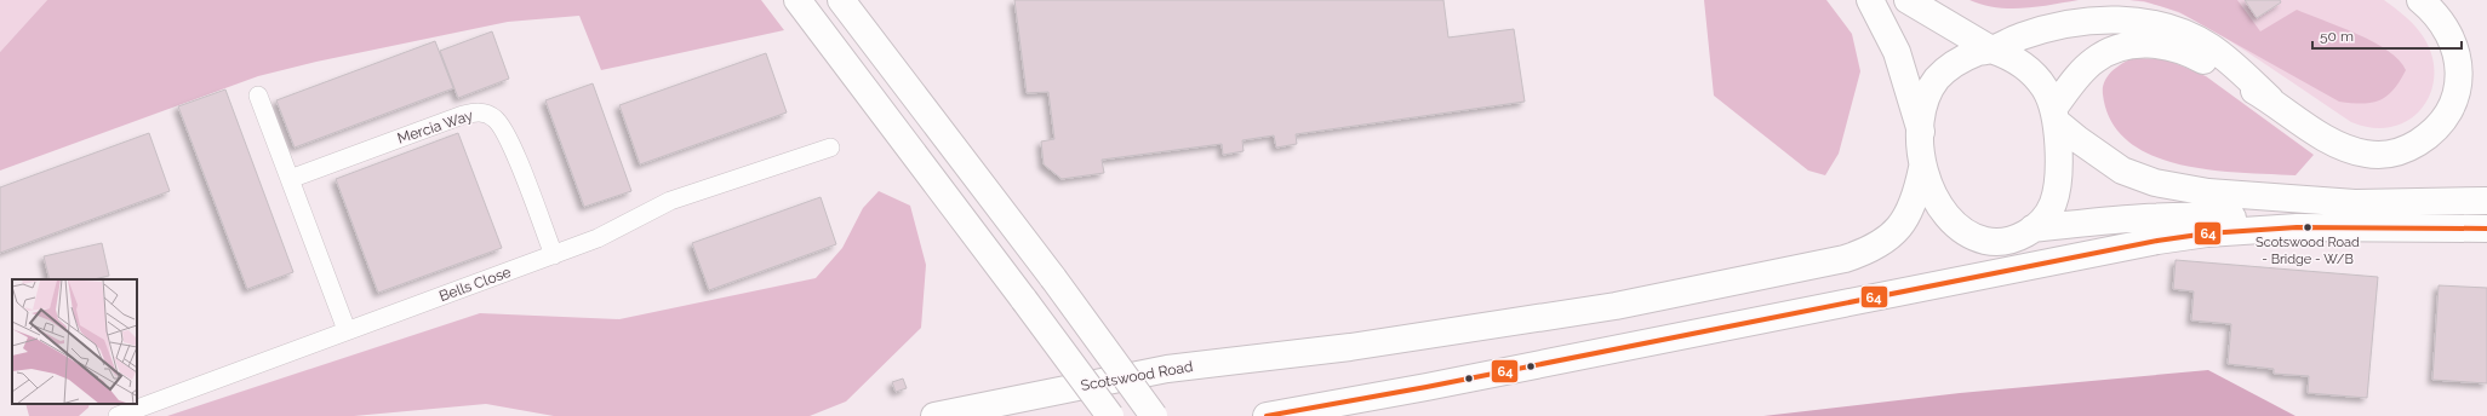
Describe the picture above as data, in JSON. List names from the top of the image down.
{
  "streets": {
    "main road": ["Scotswood Road"],
    "street": ["Mercia Way", "Bells Close"]
  },
  "crossings": [
    ["Mercia Way", "Bells Close"]
  ],
  "places": ["Scotswood Road - Bridge - W/B"],
  "lines": ["transit line 64"],
  "scale_bar": "50 m"
}
